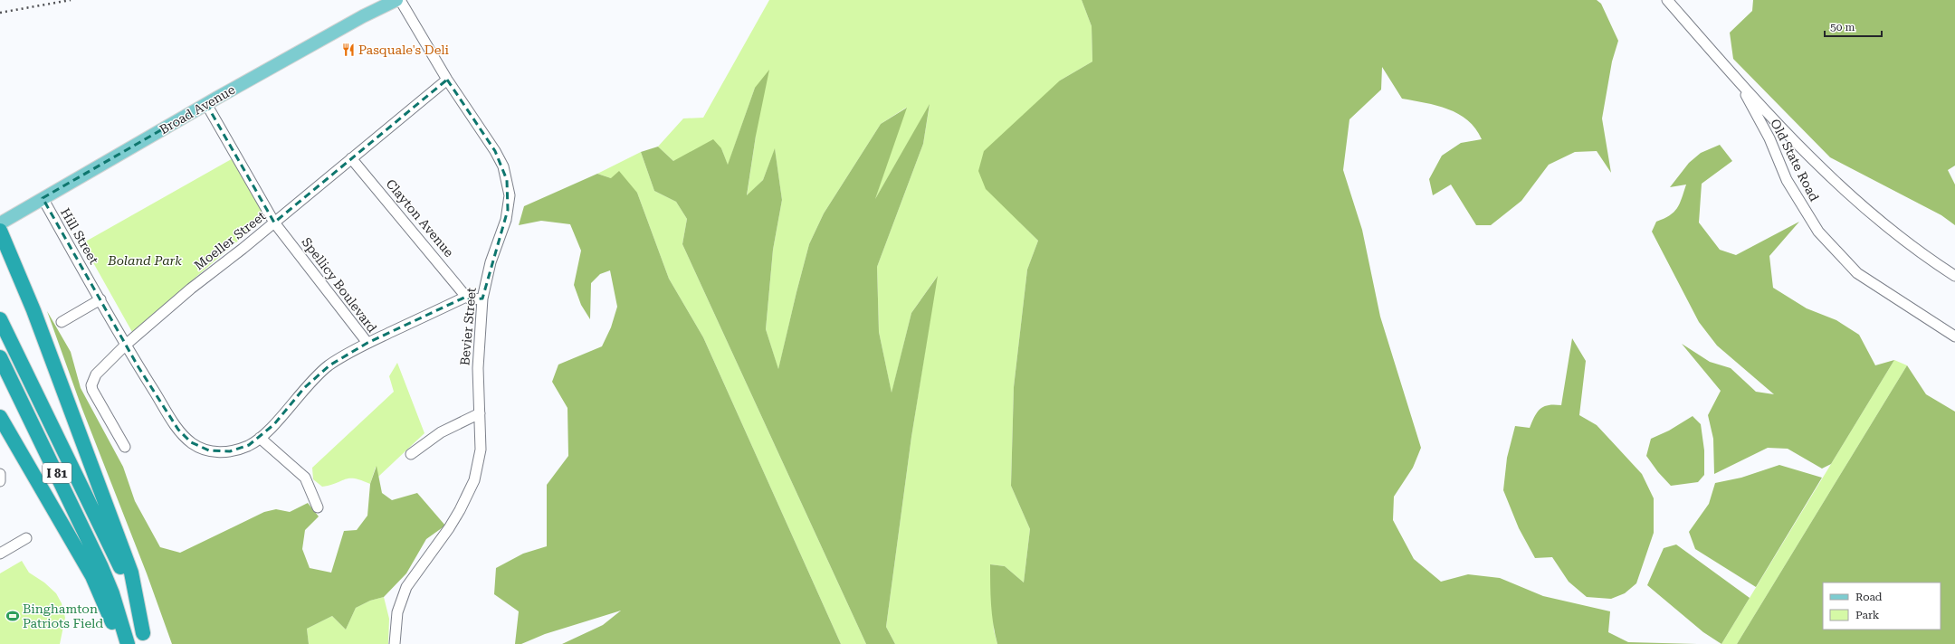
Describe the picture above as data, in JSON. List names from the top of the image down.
{
  "streets": {
    "highway": ["I 81"],
    "main road": ["Broad Avenue"],
    "street": [
      "Old State Road",
      "Clayton Avenue",
      "Hill Street",
      "Moeller Street",
      "Spellicy Boulevard",
      "Bevier Street"
    ]
  },
  "crossings": [
    ["Broad Avenue", "Hill Street"],
    ["Broad Avenue", "Spellicy Boulevard"],
    ["Clayton Avenue", "Moeller Street"],
    ["Hill Street", "Moeller Street"],
    ["Hill Street", "Spellicy Boulevard"],
    ["Moeller Street", "Spellicy Boulevard"],
    ["Moeller Street", "Bevier Street"]
  ],
  "parks": ["Boland Park"],
  "places": {
    "restaurant": ["Pasquale's Deli"],
    "sports": ["Binghamton Patriots Field"]
  },
  "legend": ["Road", "Park"],
  "scale_bar": "50 m"
}
